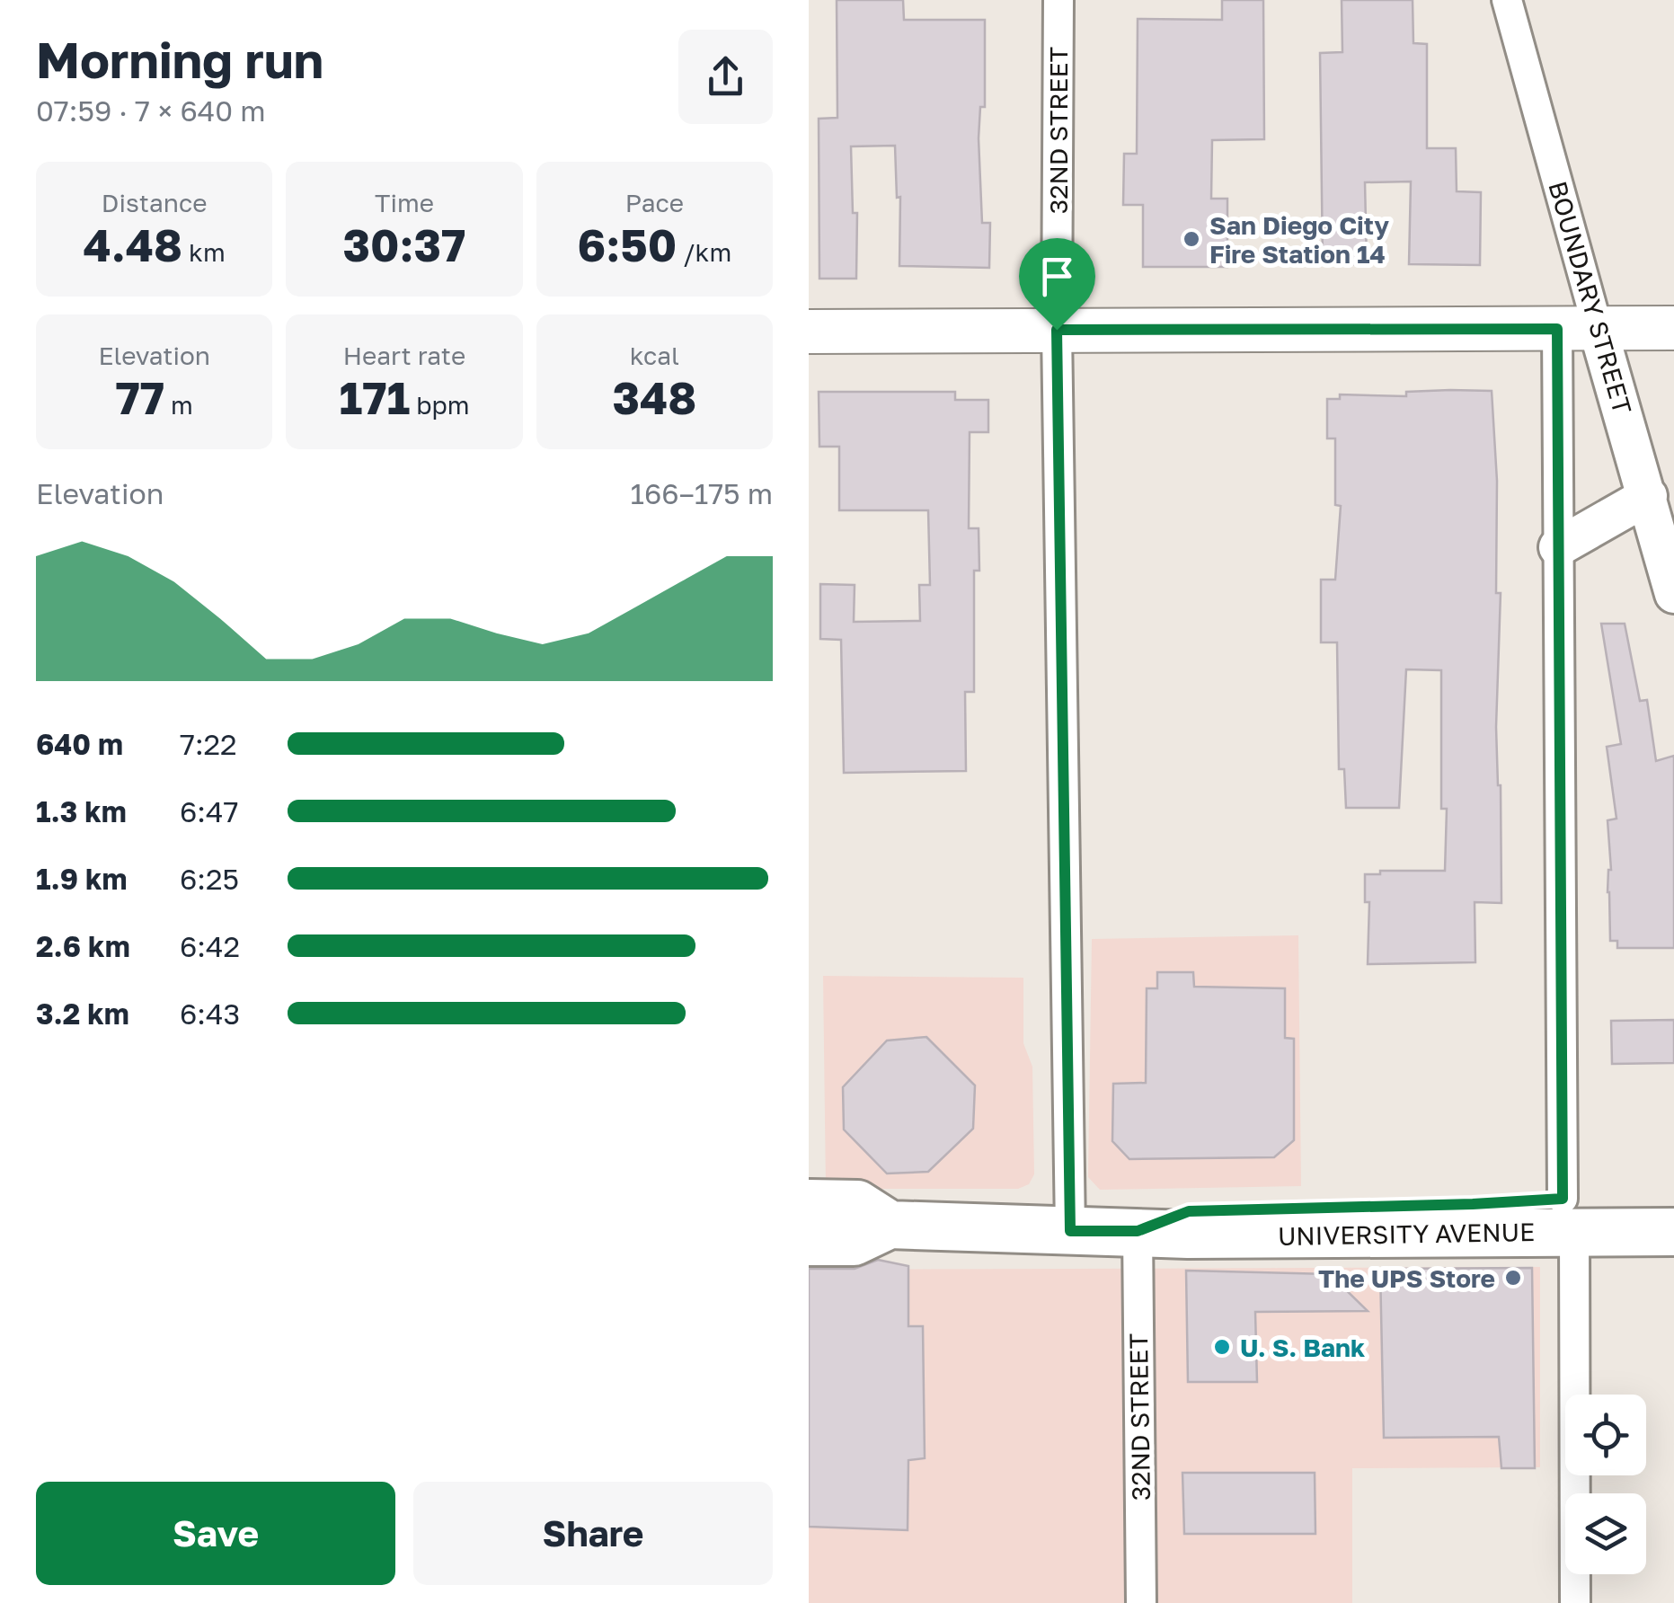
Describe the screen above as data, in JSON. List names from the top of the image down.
{
  "streets": {
    "main road": ["UNIVERSITY AVENUE"],
    "street": ["32ND STREET", "BOUNDARY STREET"]
  },
  "crossings": [
    ["32ND STREET", "UNIVERSITY AVENUE"]
  ],
  "places": ["San Diego City Fire Station 14", "The UPS Store", "U. S. Bank"],
  "page": {
    "heading": ["Morning run", "07:59 · 7 × 640 m"],
    "stats": [
      ["Distance", "4.48 km"],
      ["Time", "30:37"],
      ["Pace", "6:50 /km"],
      ["Elevation", "77 m"],
      ["Heart rate", "171 bpm"],
      ["kcal", "348"]
    ],
    "chart": ["Elevation", "166–175 m"],
    "list": [
      {
        "name": "640 m",
        "note": "7:22"
      },
      {
        "name": "1.3 km",
        "note": "6:47"
      },
      {
        "name": "1.9 km",
        "note": "6:25"
      },
      {
        "name": "2.6 km",
        "note": "6:42"
      },
      {
        "name": "3.2 km",
        "note": "6:43"
      }
    ],
    "buttons": ["Save", "Share"]
  }
}
